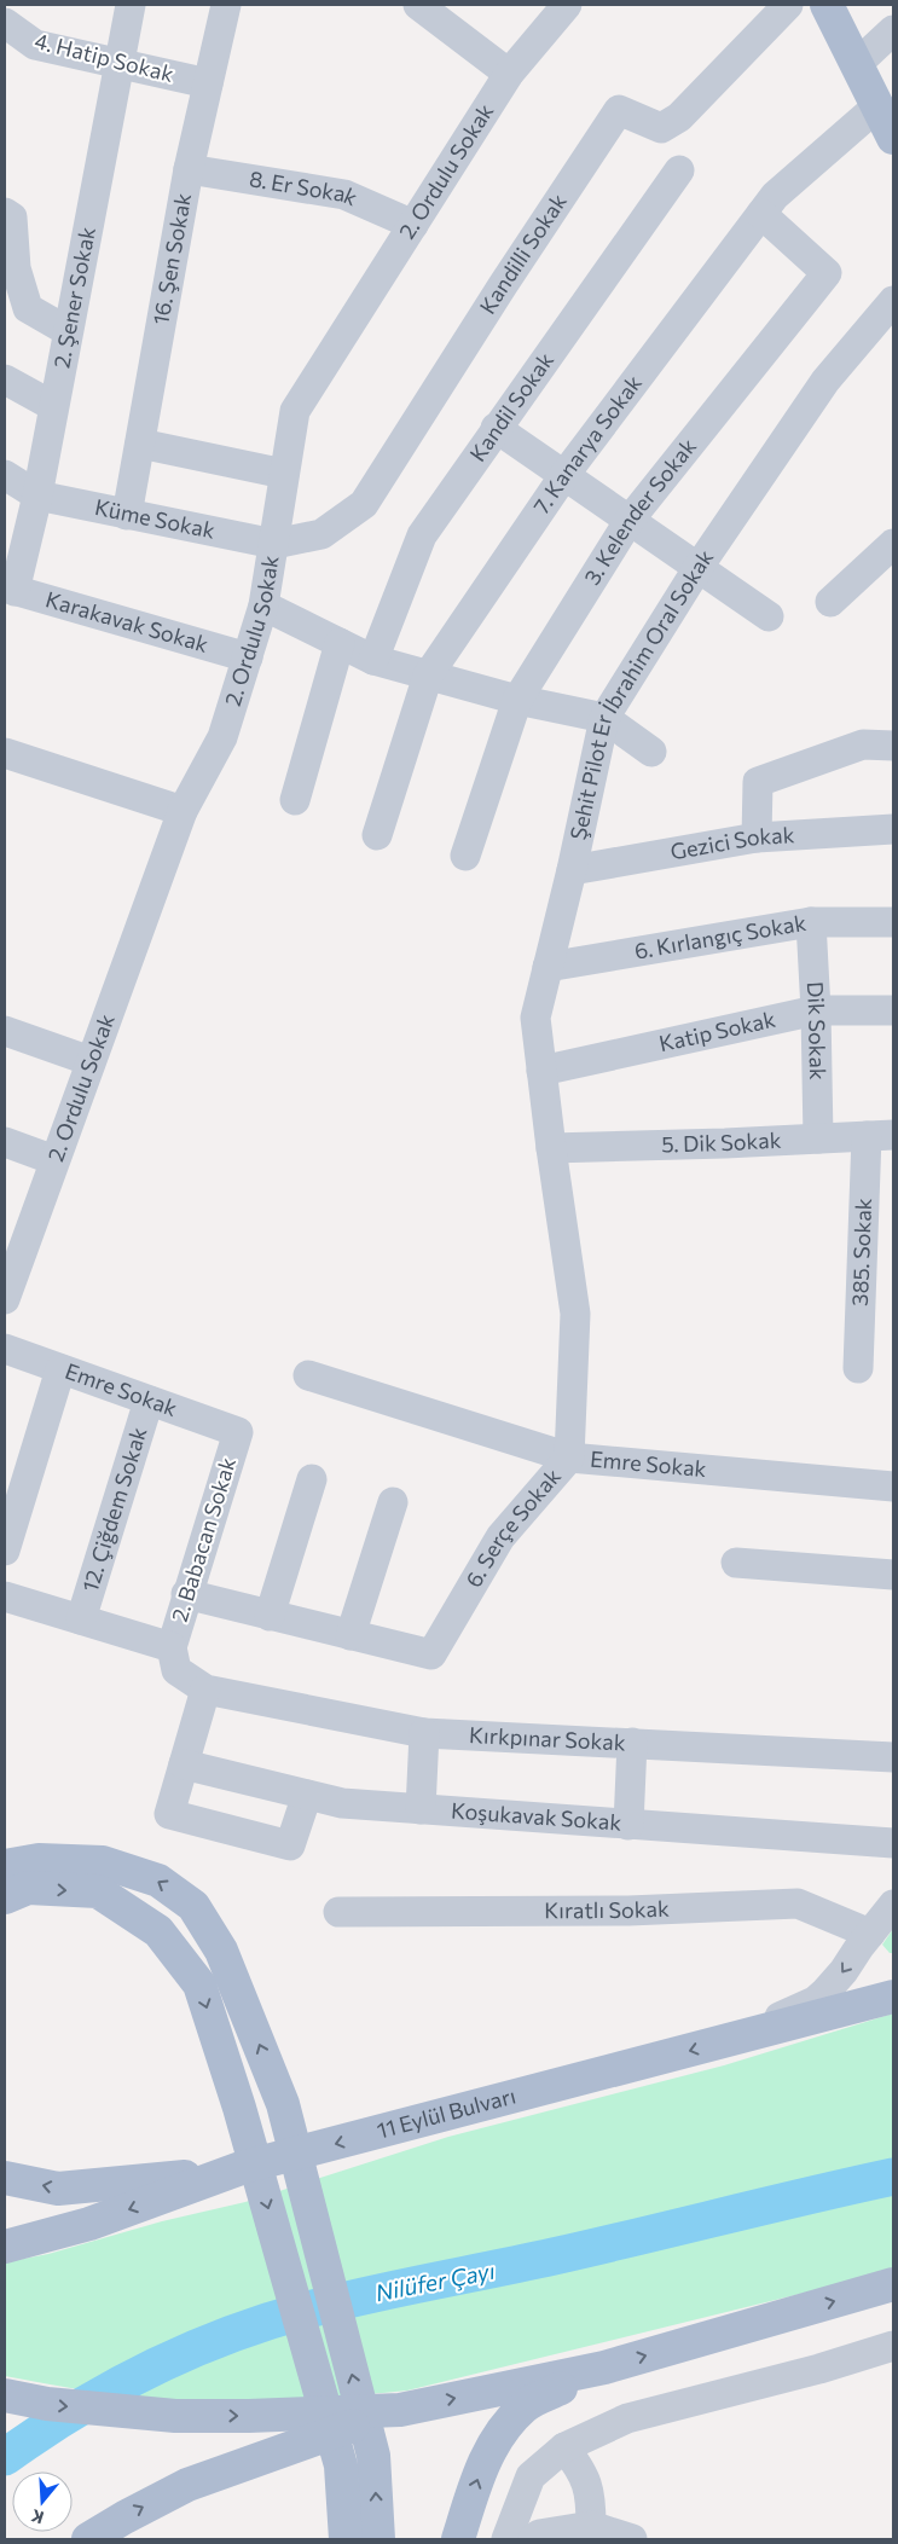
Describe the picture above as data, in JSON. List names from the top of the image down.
{
  "streets": {
    "main road": ["11 Eylül Bulvarı"],
    "street": [
      "4. Hatip Sokak",
      "2. Ordulu Sokak",
      "8. Er Sokak",
      "Kandilli Sokak",
      "16. Şen Sokak",
      "2. Şener Sokak",
      "Kandil Sokak",
      "7. Kanarya Sokak",
      "3. Kelender Sokak",
      "Küme Sokak",
      "Karakavak Sokak",
      "Şehit Pilot Er İbrahim Oral Sokak",
      "Gezici Sokak",
      "6. Kırlangıç Sokak",
      "Dik Sokak",
      "Katip Sokak",
      "5. Dik Sokak",
      "385. Sokak",
      "Emre Sokak",
      "12. Çiğdem Sokak",
      "6. Serçe Sokak",
      "2. Babacan Sokak",
      "Kırkpınar Sokak",
      "Koşukavak Sokak",
      "Kıratlı Sokak"
    ]
  },
  "crossings": [
    ["4. Hatip Sokak", "16. Şen Sokak"],
    ["4. Hatip Sokak", "2. Şener Sokak"],
    ["2. Ordulu Sokak", "8. Er Sokak"],
    ["2. Ordulu Sokak", "Kandilli Sokak"],
    ["2. Ordulu Sokak", "Küme Sokak"],
    ["2. Ordulu Sokak", "Karakavak Sokak"],
    ["8. Er Sokak", "16. Şen Sokak"],
    ["Kandilli Sokak", "Küme Sokak"],
    ["16. Şen Sokak", "Küme Sokak"],
    ["2. Şener Sokak", "Küme Sokak"],
    ["2. Şener Sokak", "Karakavak Sokak"],
    ["7. Kanarya Sokak", "3. Kelender Sokak"],
    ["Şehit Pilot Er İbrahim Oral Sokak", "Gezici Sokak"],
    ["Şehit Pilot Er İbrahim Oral Sokak", "6. Kırlangıç Sokak"],
    ["Şehit Pilot Er İbrahim Oral Sokak", "Katip Sokak"],
    ["Şehit Pilot Er İbrahim Oral Sokak", "5. Dik Sokak"],
    ["Şehit Pilot Er İbrahim Oral Sokak", "6. Serçe Sokak"],
    ["6. Kırlangıç Sokak", "Dik Sokak"],
    ["Dik Sokak", "Katip Sokak"],
    ["Dik Sokak", "5. Dik Sokak"],
    ["5. Dik Sokak", "385. Sokak"],
    ["5. Dik Sokak", "6. Serçe Sokak"],
    ["Emre Sokak", "12. Çiğdem Sokak"],
    ["Emre Sokak", "6. Serçe Sokak"],
    ["Emre Sokak", "2. Babacan Sokak"],
    ["6. Serçe Sokak", "2. Babacan Sokak"],
    ["2. Babacan Sokak", "Kırkpınar Sokak"]
  ],
  "water": ["Nilüfer Çayı"],
  "north": "bottom"
}
